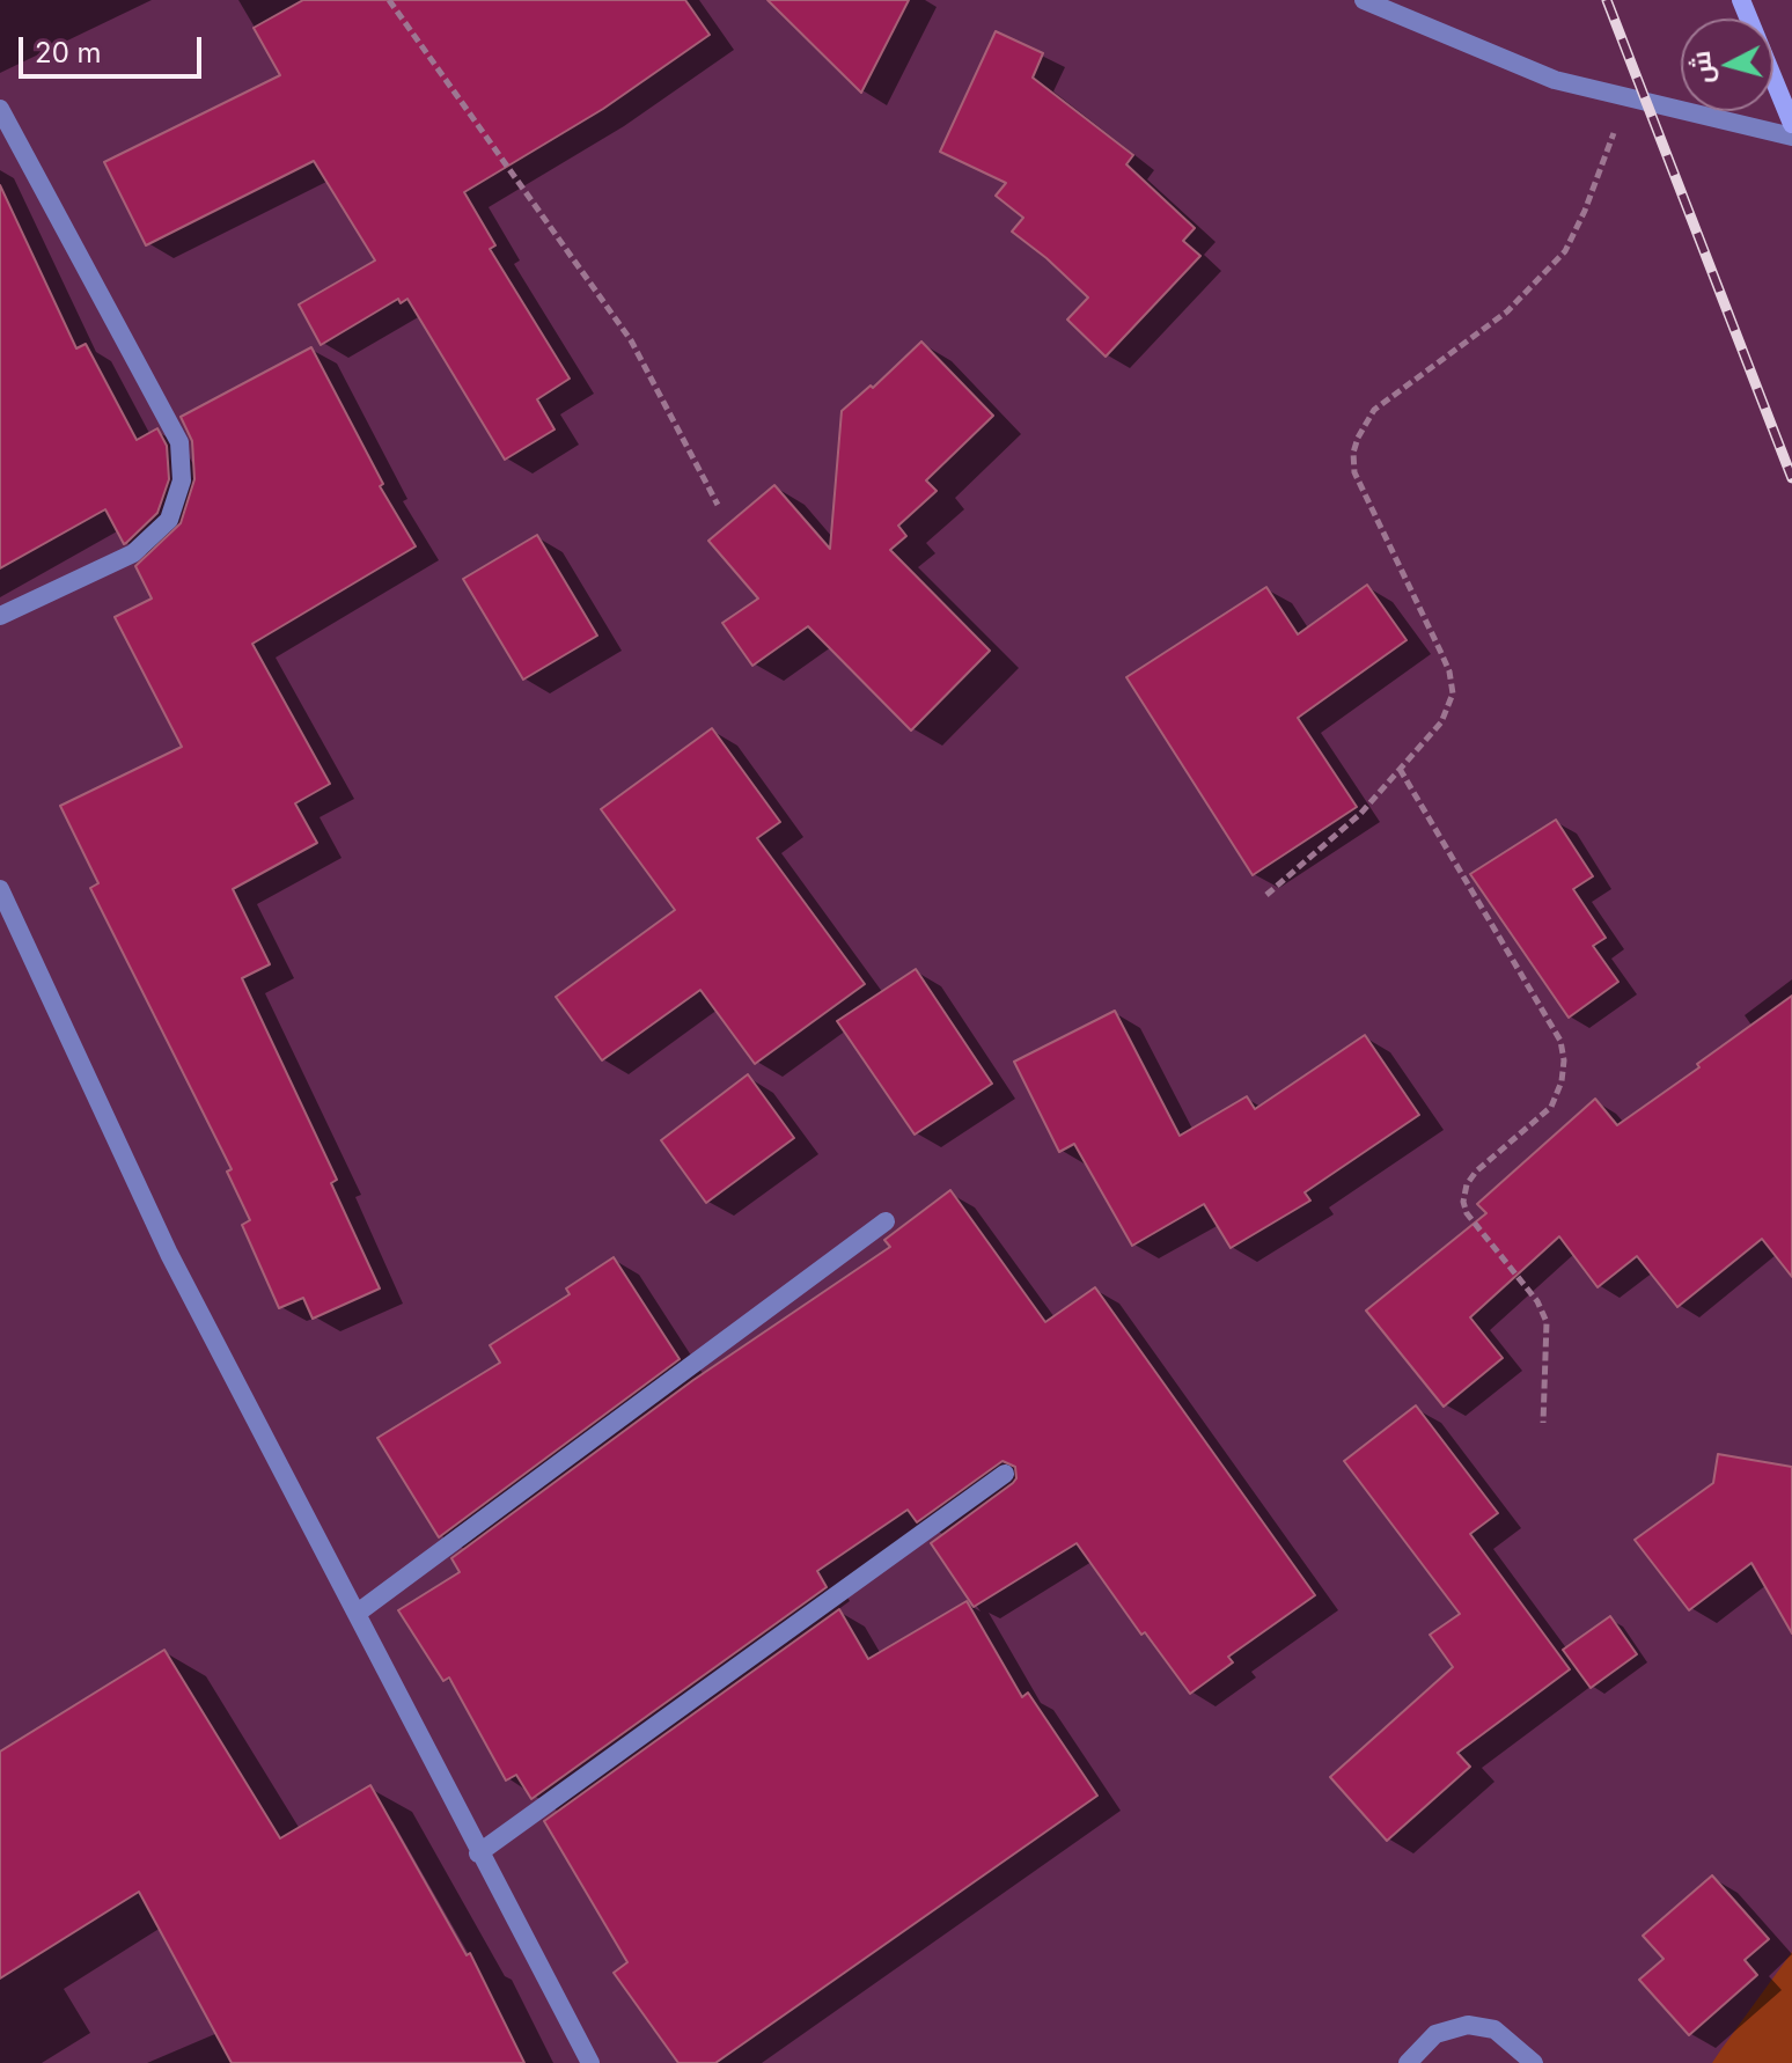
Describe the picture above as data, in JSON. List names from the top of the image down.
{
  "scale_bar": "20 m",
  "north": "left"
}
